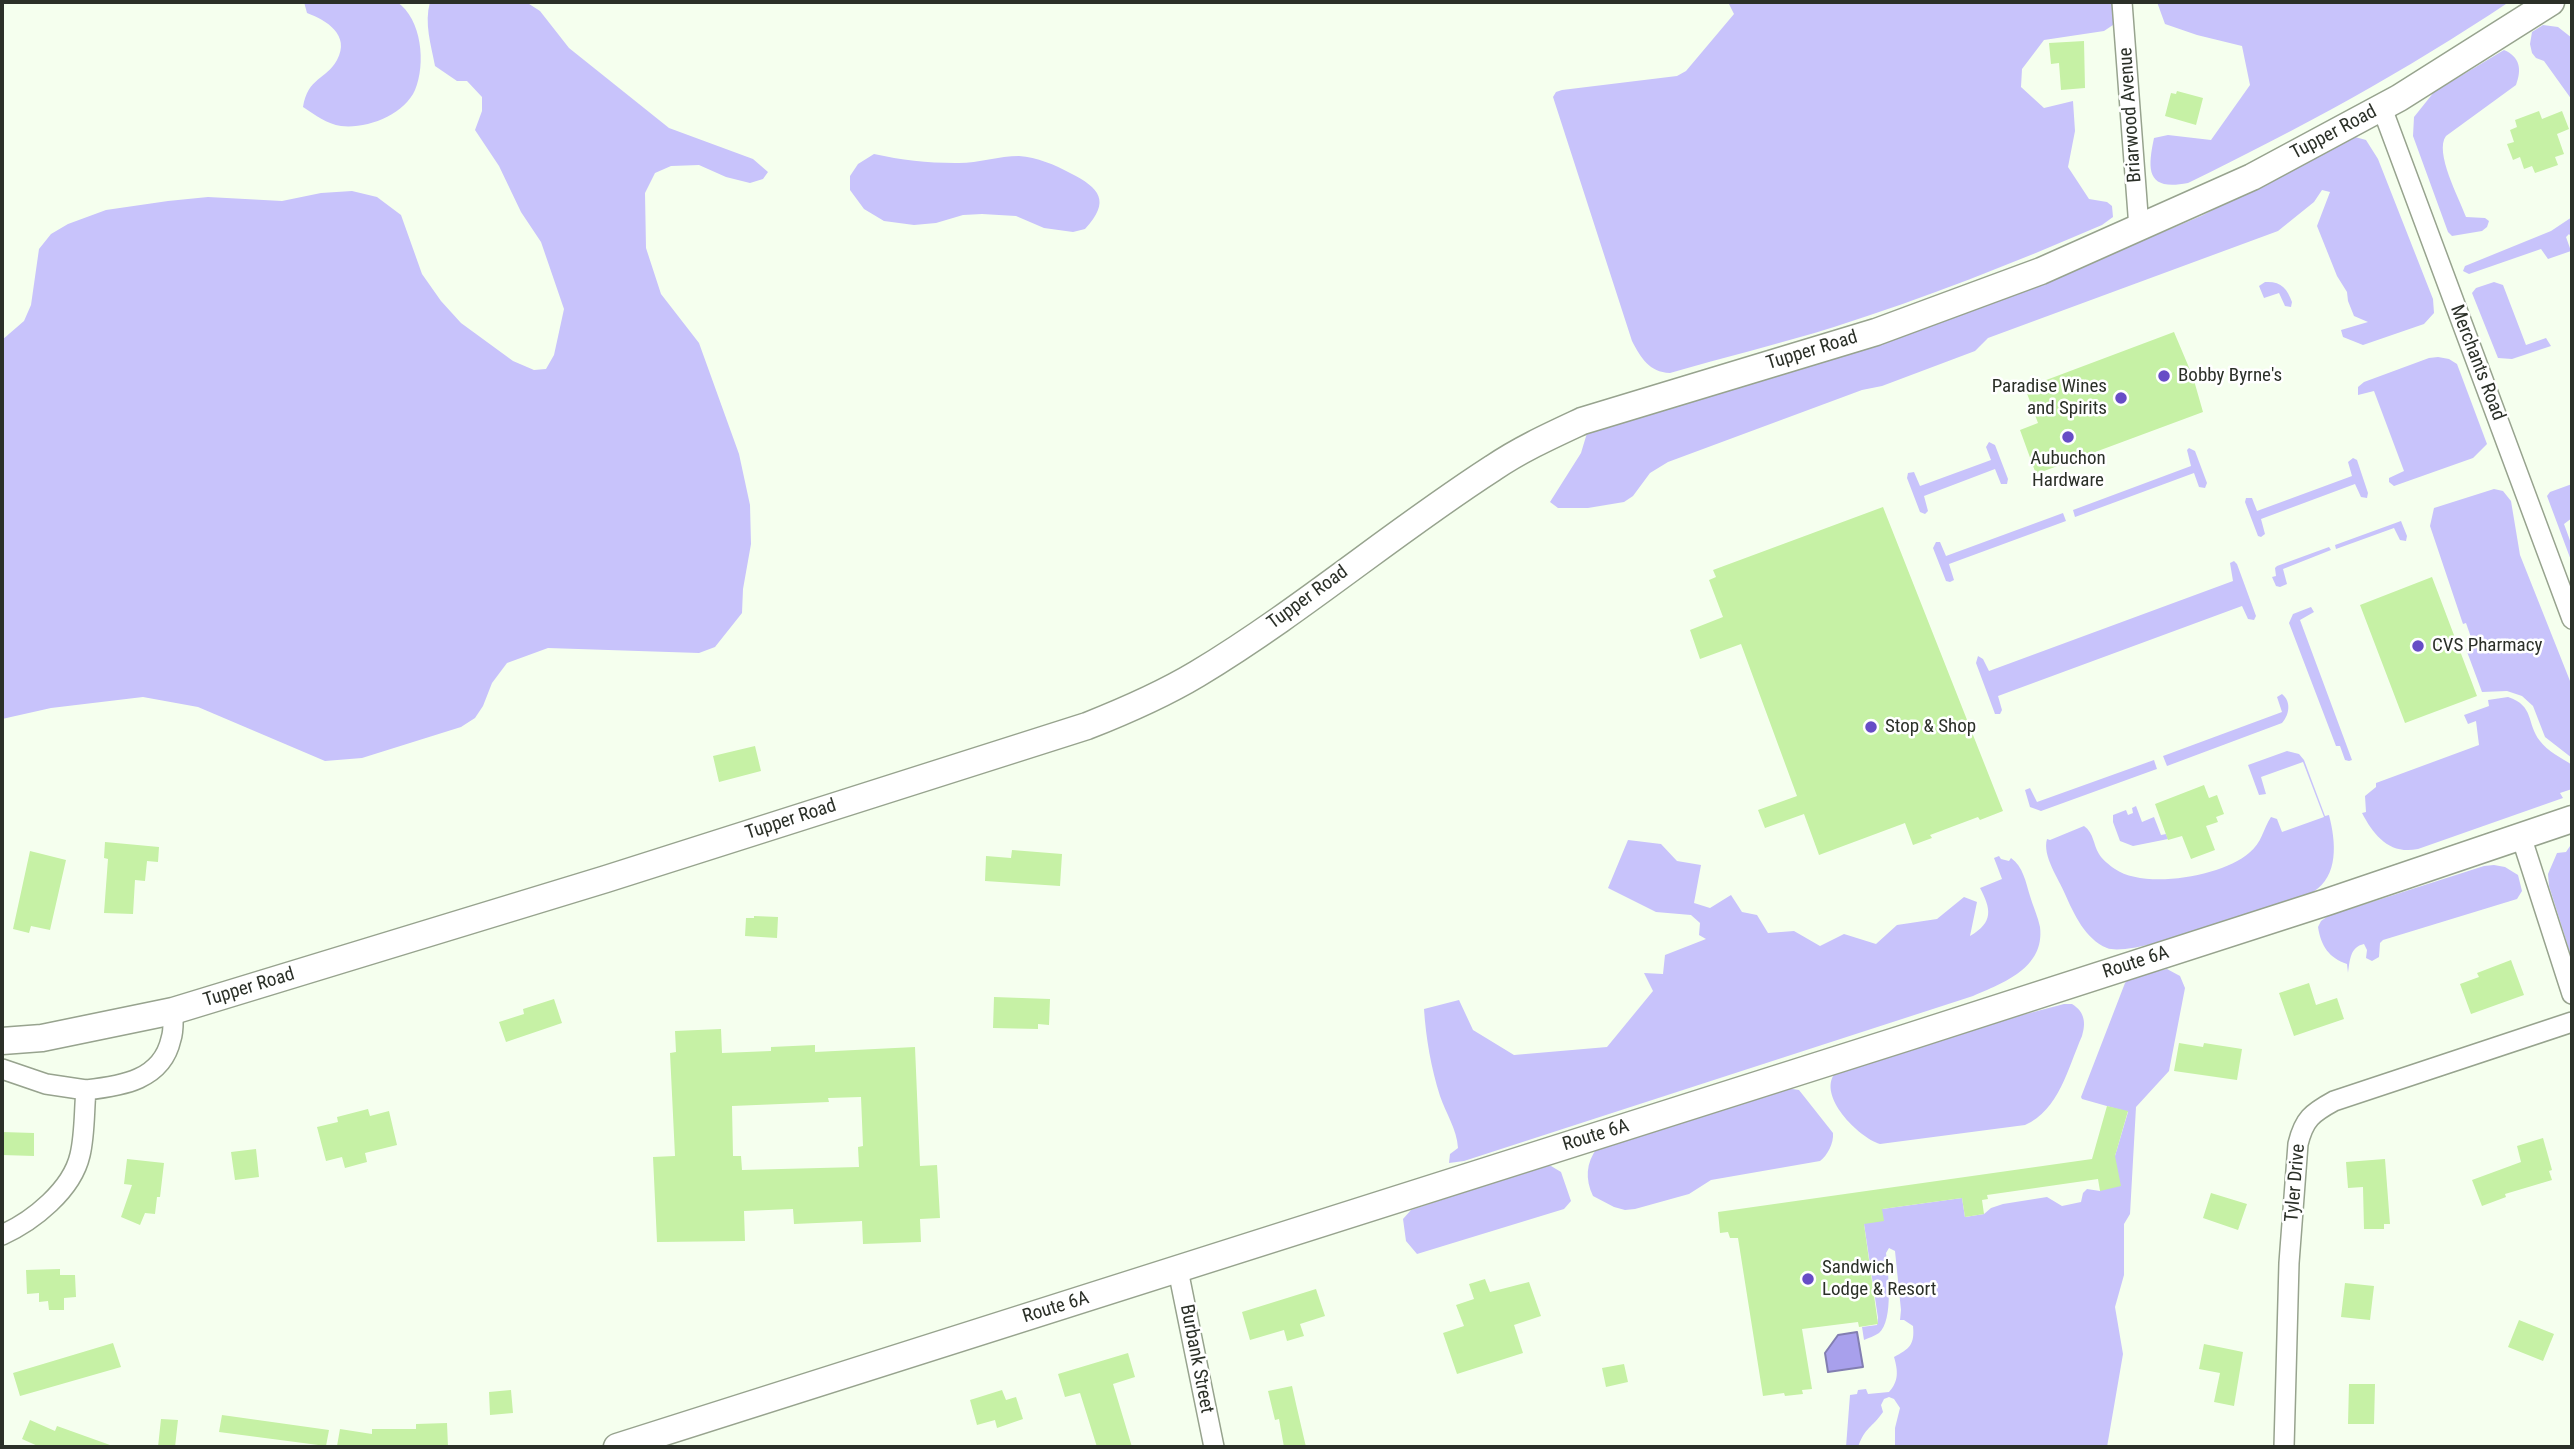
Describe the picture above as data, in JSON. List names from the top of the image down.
{
  "streets": {
    "main road": ["Tupper Road", "Route 6A"],
    "street": [
      "Briarwood Avenue",
      "Merchants Road",
      "Tyler Drive",
      "Burbank Street"
    ]
  },
  "crossings": [
    ["Briarwood Avenue", "Tupper Road"],
    ["Tupper Road", "Merchants Road"],
    ["Route 6A", "Burbank Street"]
  ],
  "places": [
    "Bobby Byrne's",
    "Paradise Wines and Spirits",
    "Aubuchon Hardware",
    "CVS Pharmacy",
    "Stop & Shop",
    "Sandwich Lodge & Resort"
  ]
}
